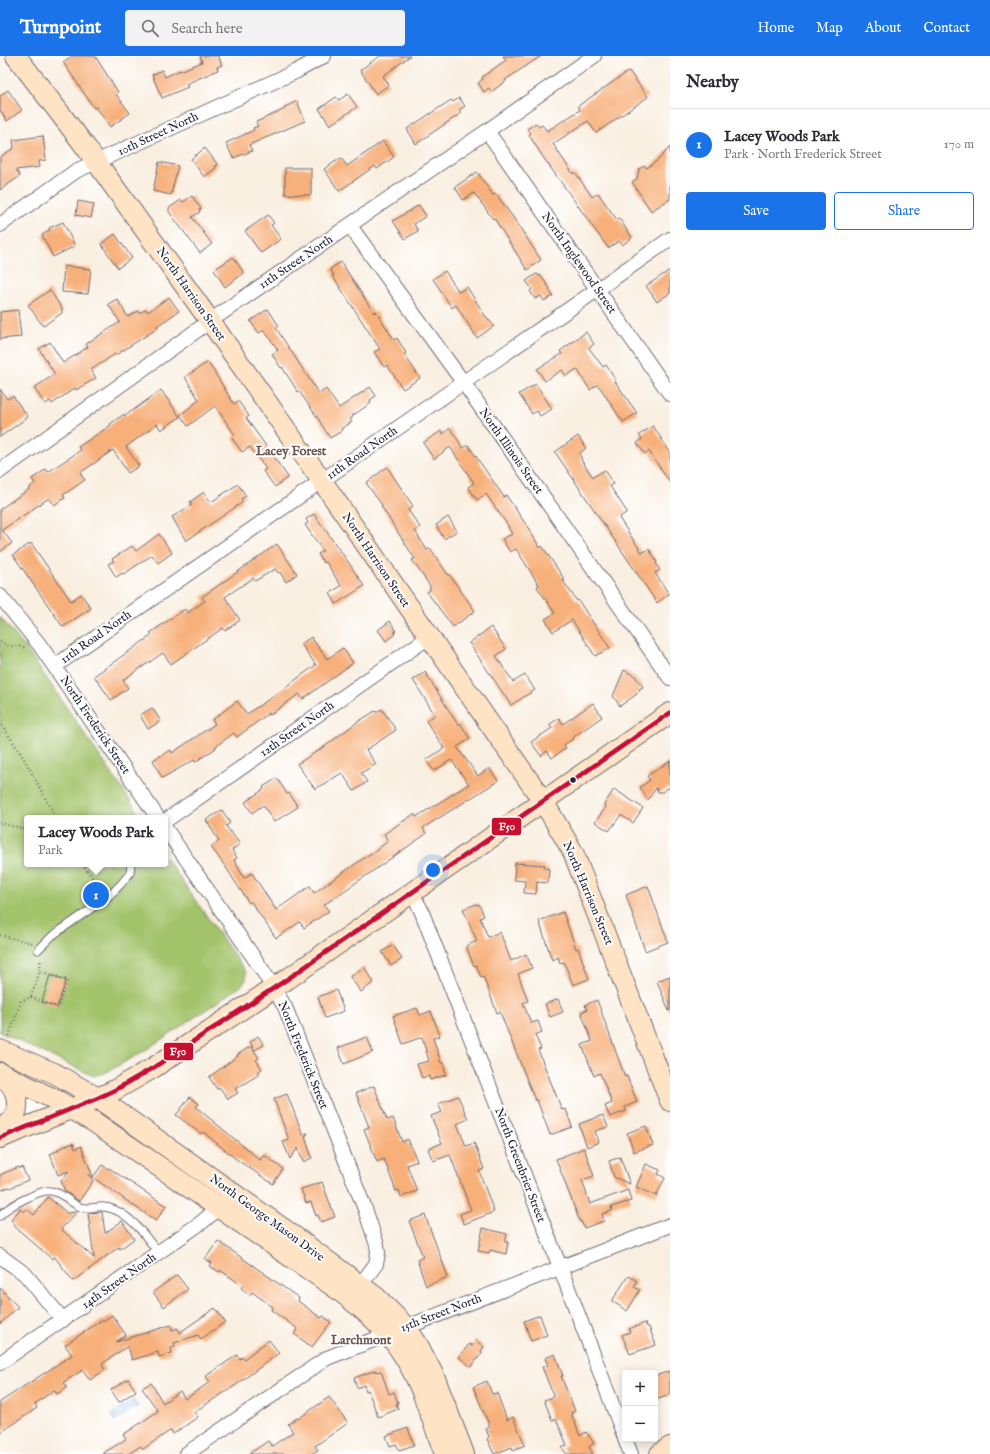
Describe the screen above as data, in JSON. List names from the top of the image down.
{
  "streets": {
    "main road": ["North Harrison Street", "North George Mason Drive"],
    "street": [
      "10th Street North",
      "11th Street North",
      "North Inglewood Street",
      "North Illinois Street",
      "11th Road North",
      "North Frederick Street",
      "12th Street North",
      "North Greenbrier Street",
      "14th Street North",
      "15th Street North"
    ]
  },
  "crossings": [
    ["10th Street North", "North Harrison Street"],
    ["11th Street North", "North Inglewood Street"],
    ["11th Street North", "North Harrison Street"],
    ["11th Street North", "North Illinois Street"],
    ["North Inglewood Street", "11th Road North"],
    ["North Harrison Street", "11th Road North"],
    ["North Harrison Street", "12th Street North"],
    ["North Illinois Street", "11th Road North"],
    ["11th Road North", "North Frederick Street"],
    ["North Frederick Street", "North George Mason Drive"],
    ["North Greenbrier Street", "15th Street North"],
    ["North George Mason Drive", "14th Street North"],
    ["North George Mason Drive", "15th Street North"]
  ],
  "districts": ["Lacey Forest", "Larchmont"],
  "lines": ["transit line F50"],
  "page": {
    "header": "Turnpoint",
    "search": "Search here",
    "nav": [
      "Home",
      "Map",
      "About",
      "Contact"
    ],
    "heading": "Nearby",
    "list": [
      {
        "mark": "1",
        "name": "Lacey Woods Park",
        "note": "Park · North Frederick Street",
        "value": "170 m"
      }
    ],
    "buttons": ["Save", "Share"],
    "popup": ["Lacey Woods Park", "Park"],
    "pins": "1",
    "map_buttons": ["+", "−"]
  }
}
